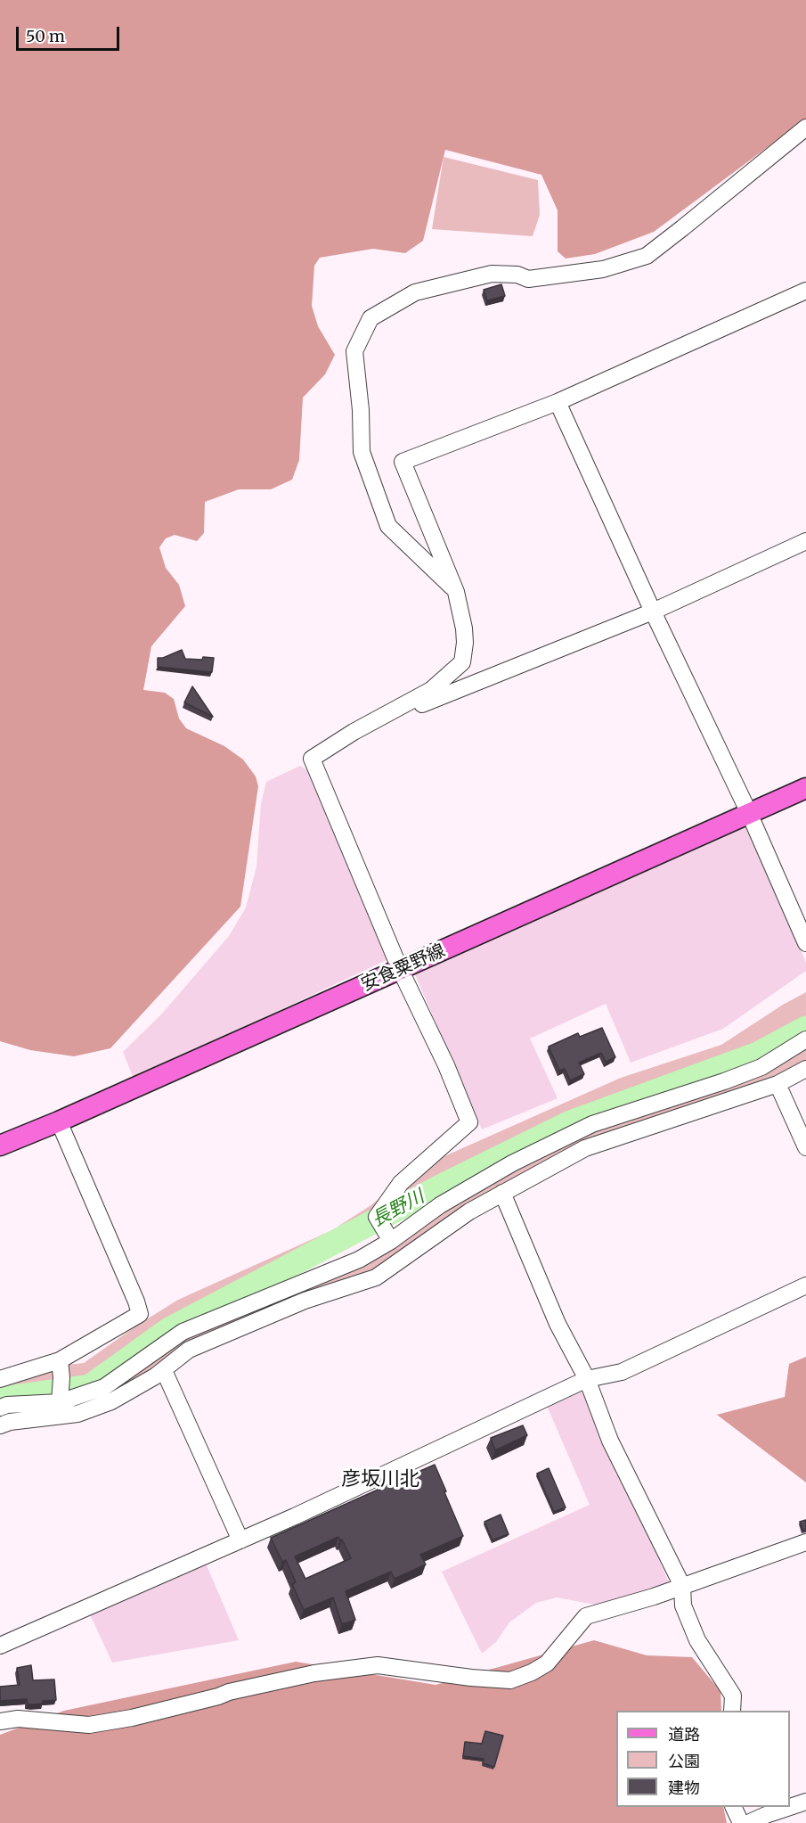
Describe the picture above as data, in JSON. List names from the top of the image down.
{
  "streets": {
    "main road": ["安食粟野線"]
  },
  "districts": ["彦坂川北"],
  "water": ["長野川"],
  "legend": ["道路", "公園", "建物"],
  "scale_bar": "50 m"
}
